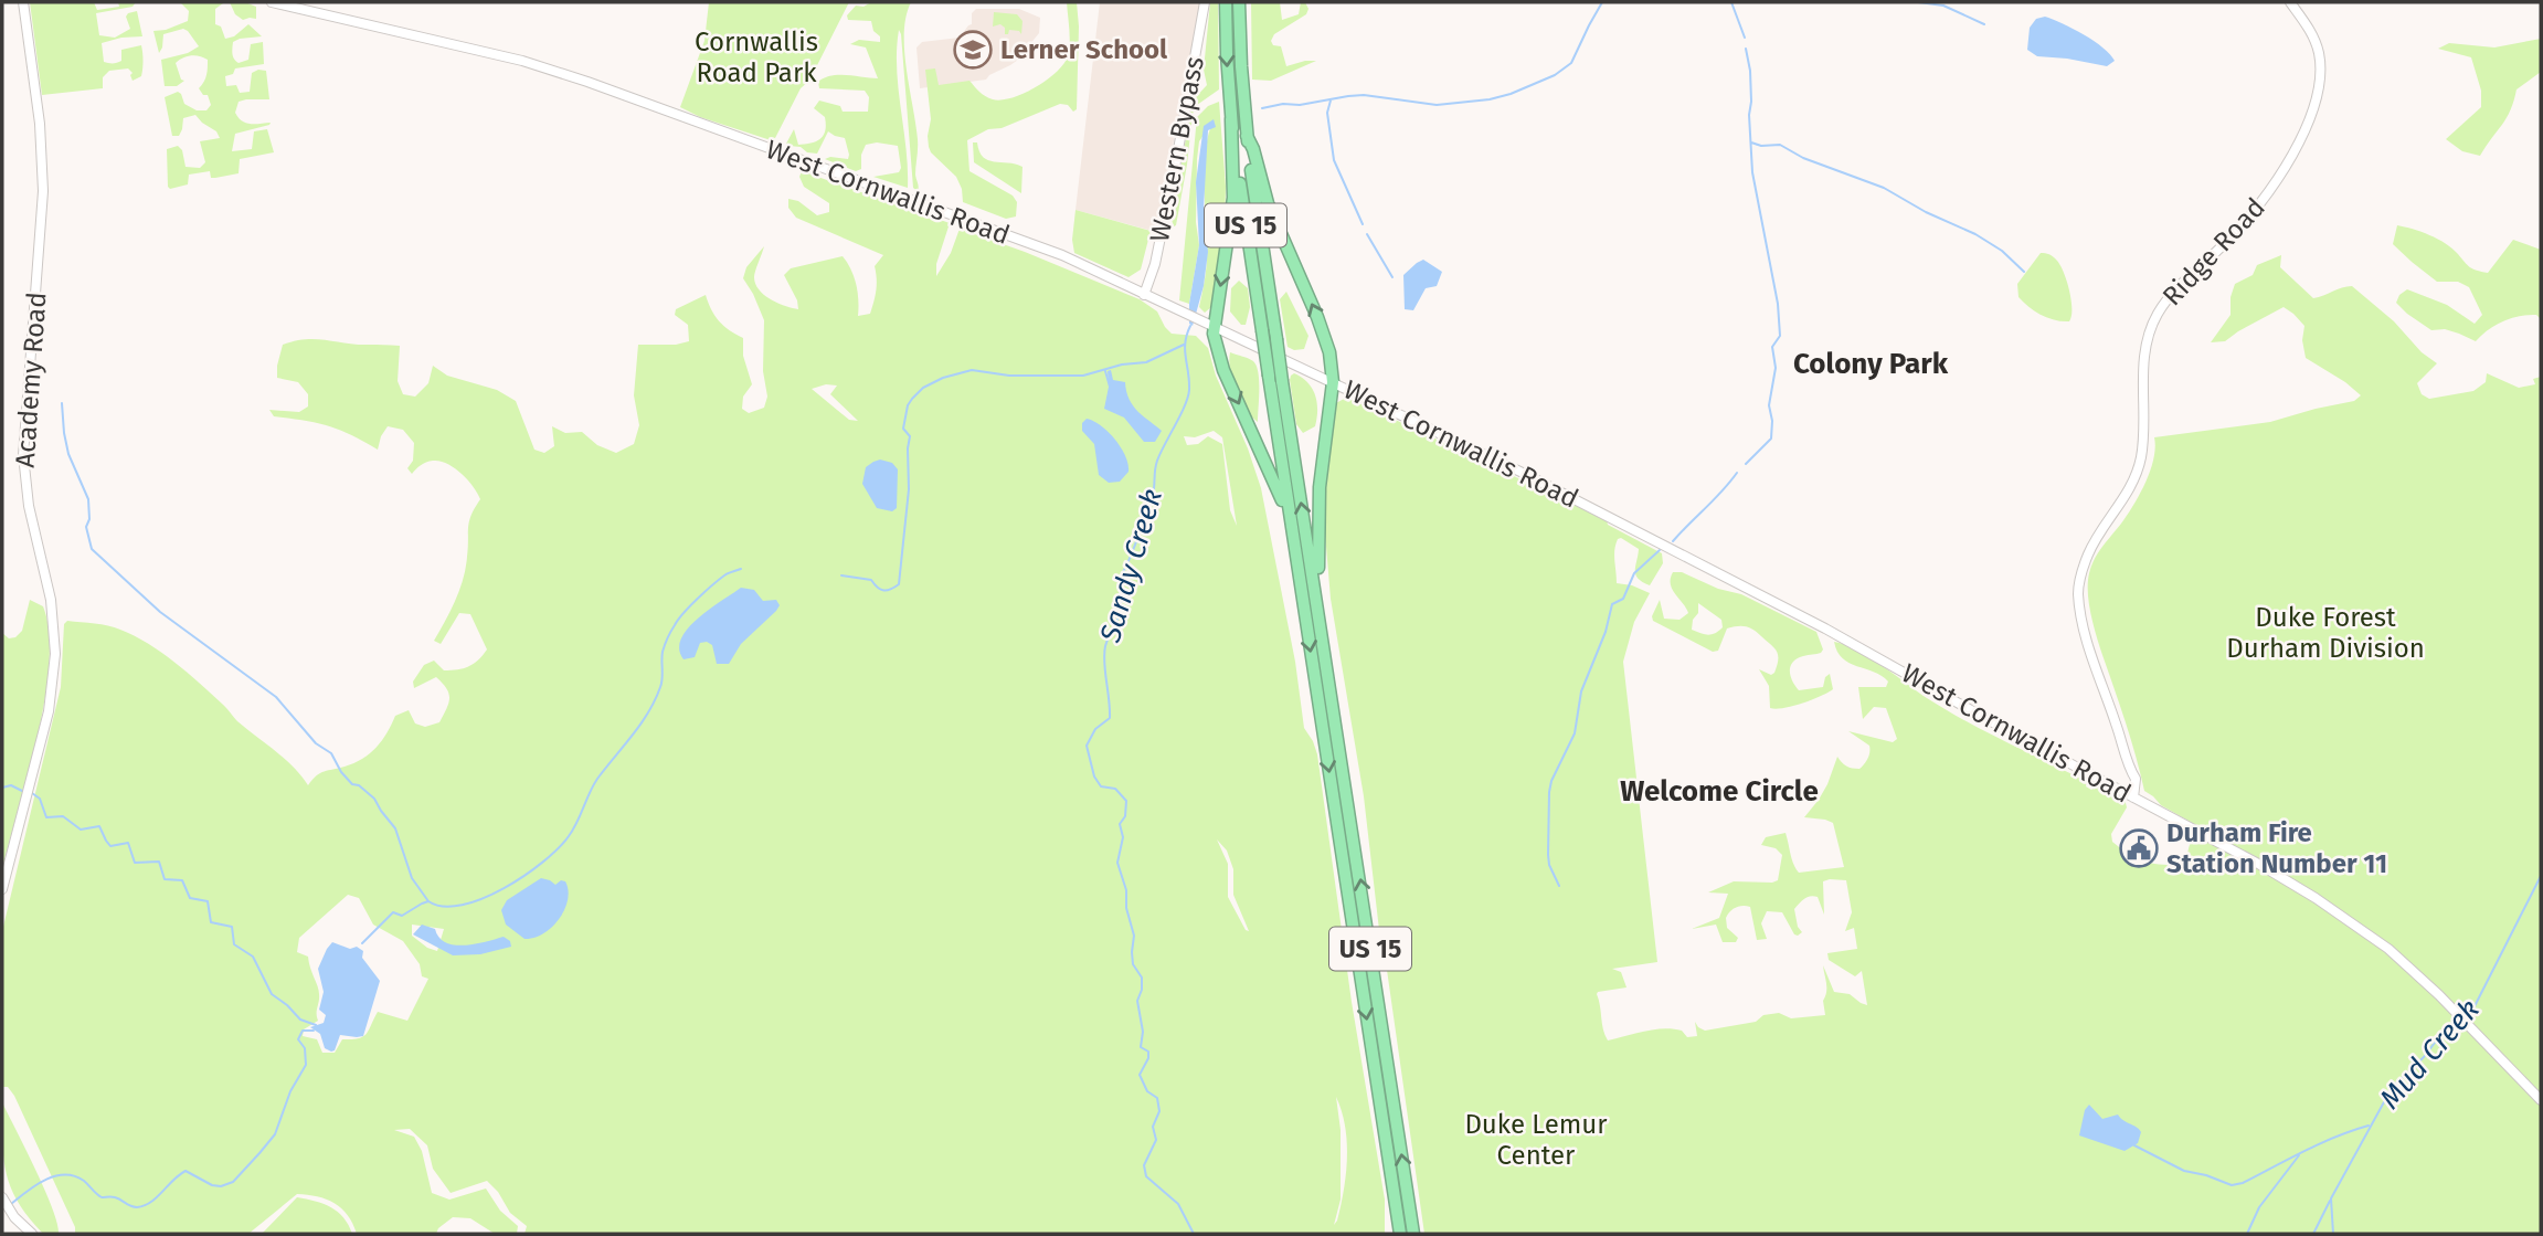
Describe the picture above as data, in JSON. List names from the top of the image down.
{
  "streets": {
    "highway": ["US 15"],
    "street": [
      "Western Bypass",
      "West Cornwallis Road",
      "Ridge Road",
      "Academy Road"
    ]
  },
  "crossings": [
    ["Western Bypass", "West Cornwallis Road"],
    ["West Cornwallis Road", "Ridge Road"]
  ],
  "districts": ["Colony Park", "Welcome Circle"],
  "water": ["Sandy Creek", "Mud Creek"],
  "parks": ["Cornwallis Road Park", "Duke Forest Durham Division", "Duke Lemur Center"],
  "places": {
    "school or university": ["Lerner School"],
    "public building": ["Durham Fire Station Number 11"]
  }
}
